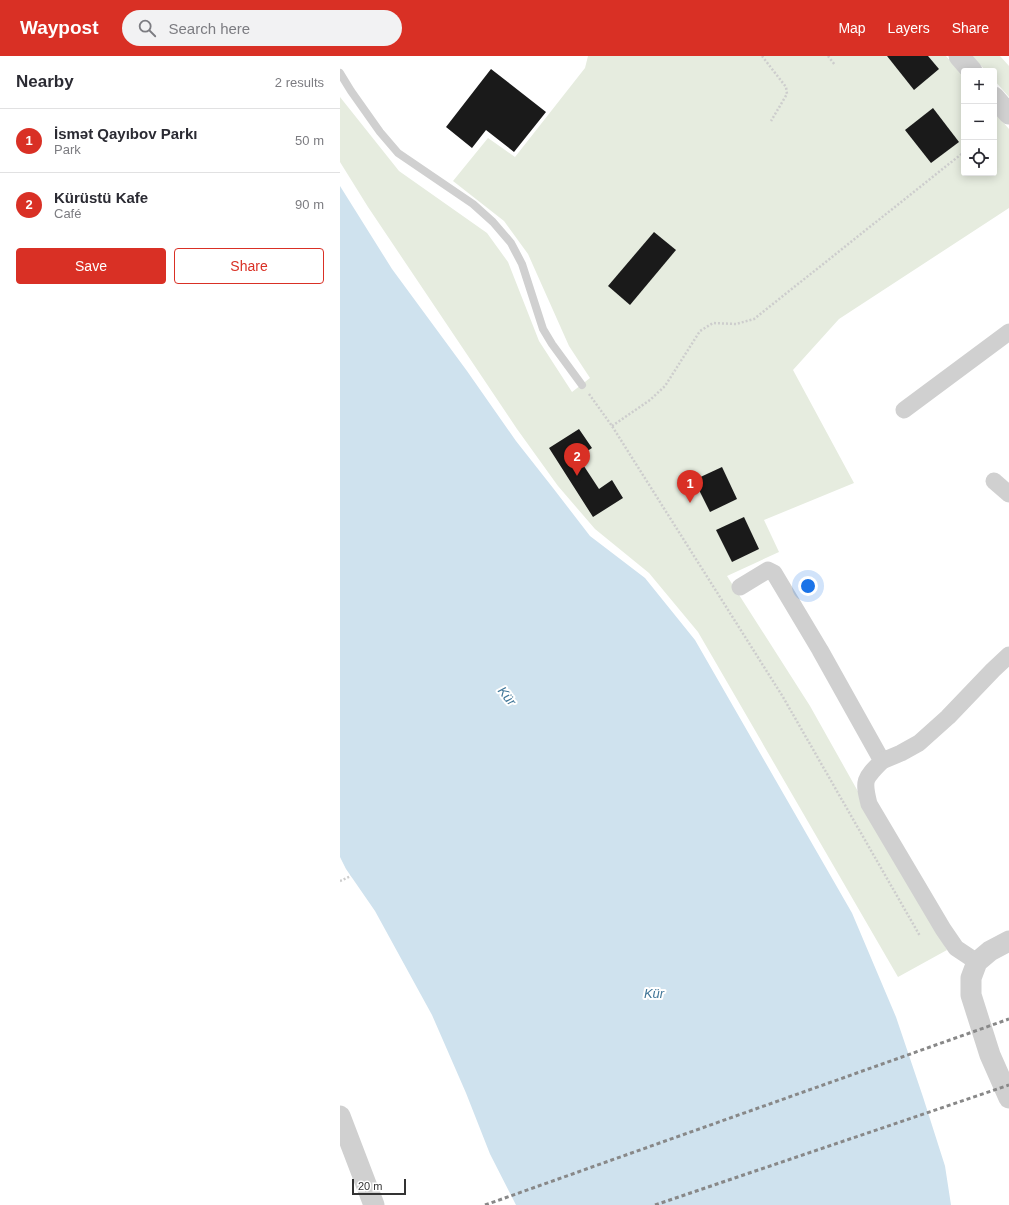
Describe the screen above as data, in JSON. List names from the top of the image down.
{
  "water": ["Kür"],
  "scale_bar": "20 m",
  "page": {
    "header": "Waypost",
    "search": "Search here",
    "nav": ["Map", "Layers", "Share"],
    "heading": ["Nearby", "2 results"],
    "map_buttons": ["+", "−"],
    "list": [
      {
        "mark": "1",
        "name": "İsmət Qayıbov Parkı",
        "note": "Park",
        "value": "50 m"
      },
      {
        "mark": "2",
        "name": "Kürüstü Kafe",
        "note": "Café",
        "value": "90 m"
      }
    ],
    "buttons": ["Save", "Share"],
    "pins": ["2", "1"],
    "scale": "20 m"
  }
}
